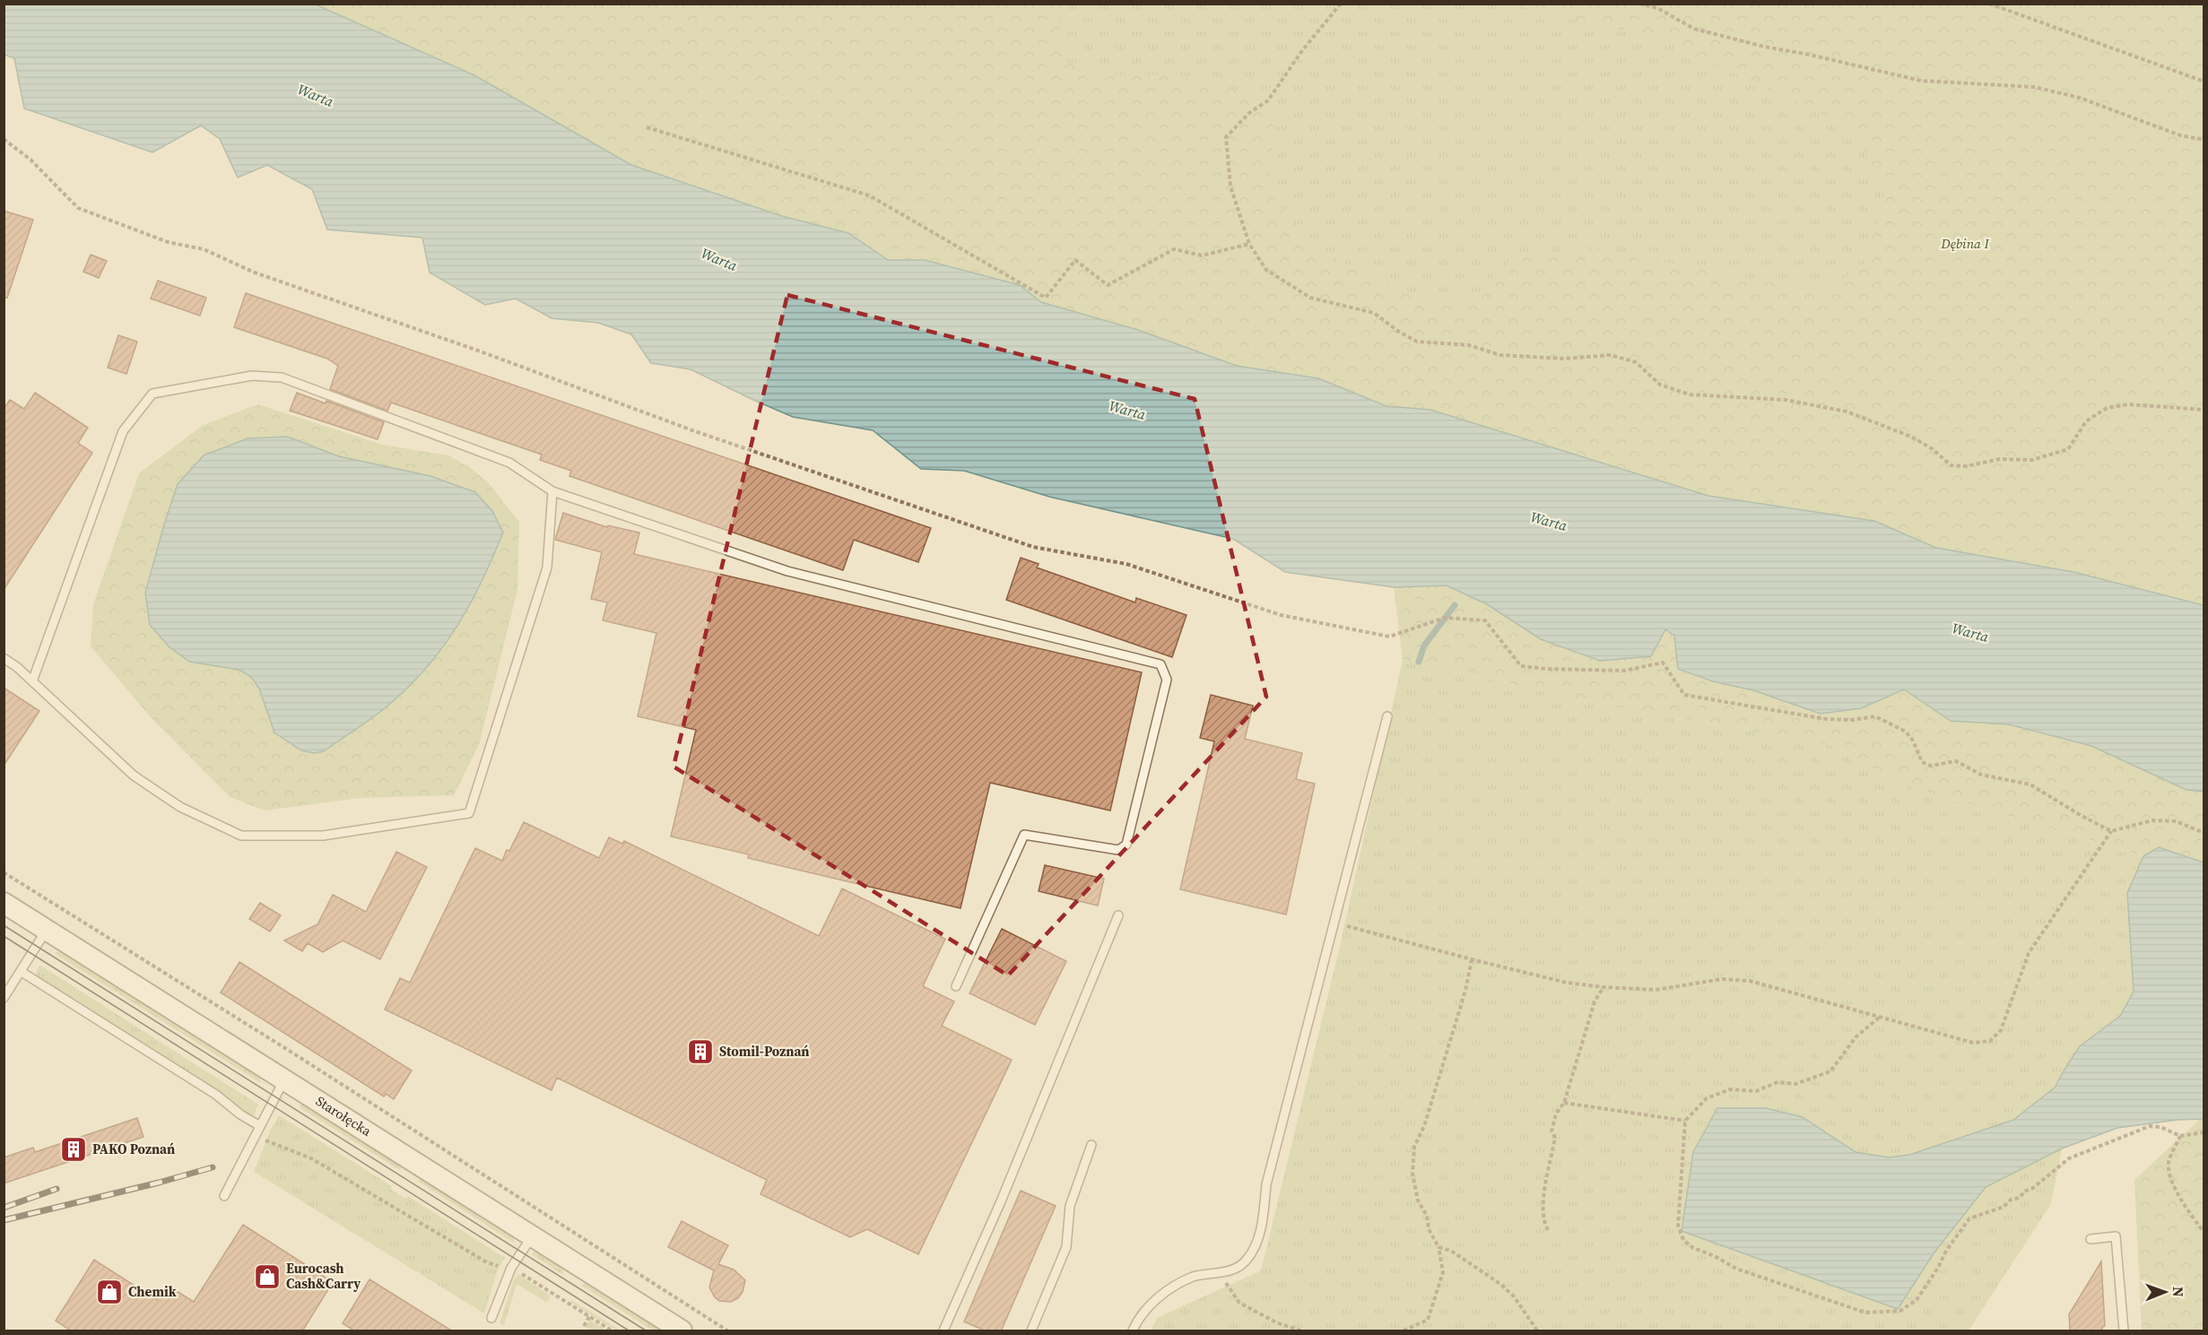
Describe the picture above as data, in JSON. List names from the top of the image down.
{
  "streets": {
    "street": ["Starołęcka"]
  },
  "water": ["Warta"],
  "parks": ["Dębina I"],
  "places": {
    "building": ["Stomil-Poznań", "PAKO Poznań"],
    "shop": ["Eurocash Cash&Carry", "Chemik"]
  },
  "north": "right"
}
